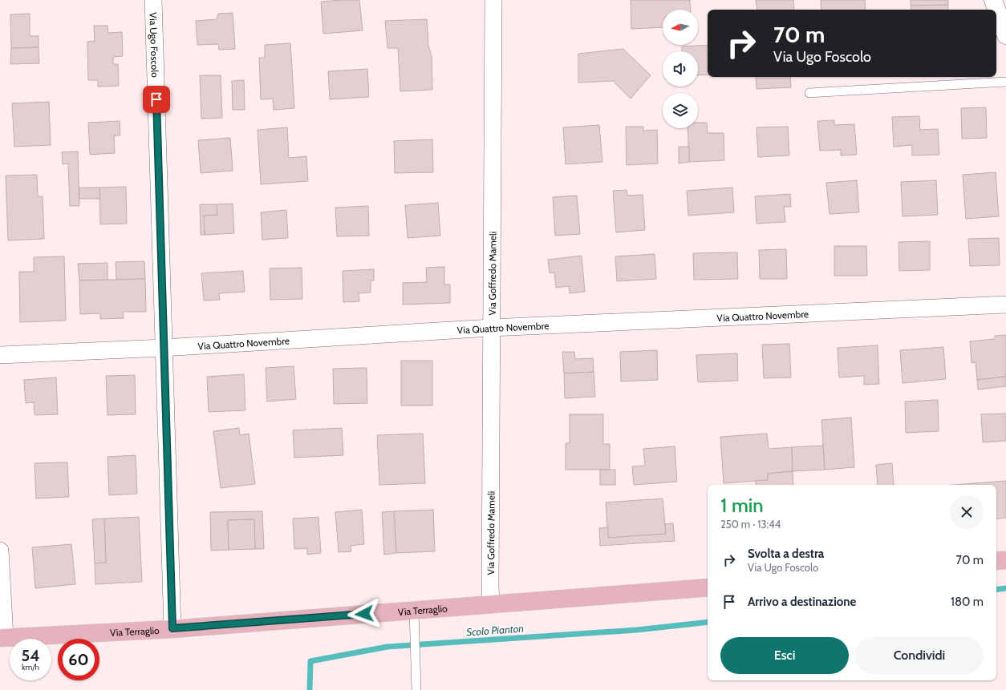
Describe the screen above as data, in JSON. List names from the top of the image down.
{
  "streets": {
    "main road": ["Via Terraglio"],
    "street": ["Via Ugo Foscolo", "Via Goffredo Mameli", "Via Quattro Novembre"]
  },
  "crossings": [
    ["Via Ugo Foscolo", "Via Quattro Novembre"],
    ["Via Ugo Foscolo", "Via Terraglio"],
    ["Via Goffredo Mameli", "Via Quattro Novembre"],
    ["Via Goffredo Mameli", "Via Terraglio"]
  ],
  "water": ["Scolo Pianton"],
  "north": "left",
  "page": {
    "turn": ["70 m", "Via Ugo Foscolo"],
    "heading": ["1 min", "250 m · 13:44"],
    "list": [
      {
        "name": "Svolta a destra",
        "note": "Via Ugo Foscolo",
        "value": "70 m"
      },
      {
        "name": "Arrivo a destinazione",
        "value": "180 m"
      }
    ],
    "buttons": ["Esci", "Condividi"],
    "speed": "54 km/h",
    "limit": "60"
  }
}
